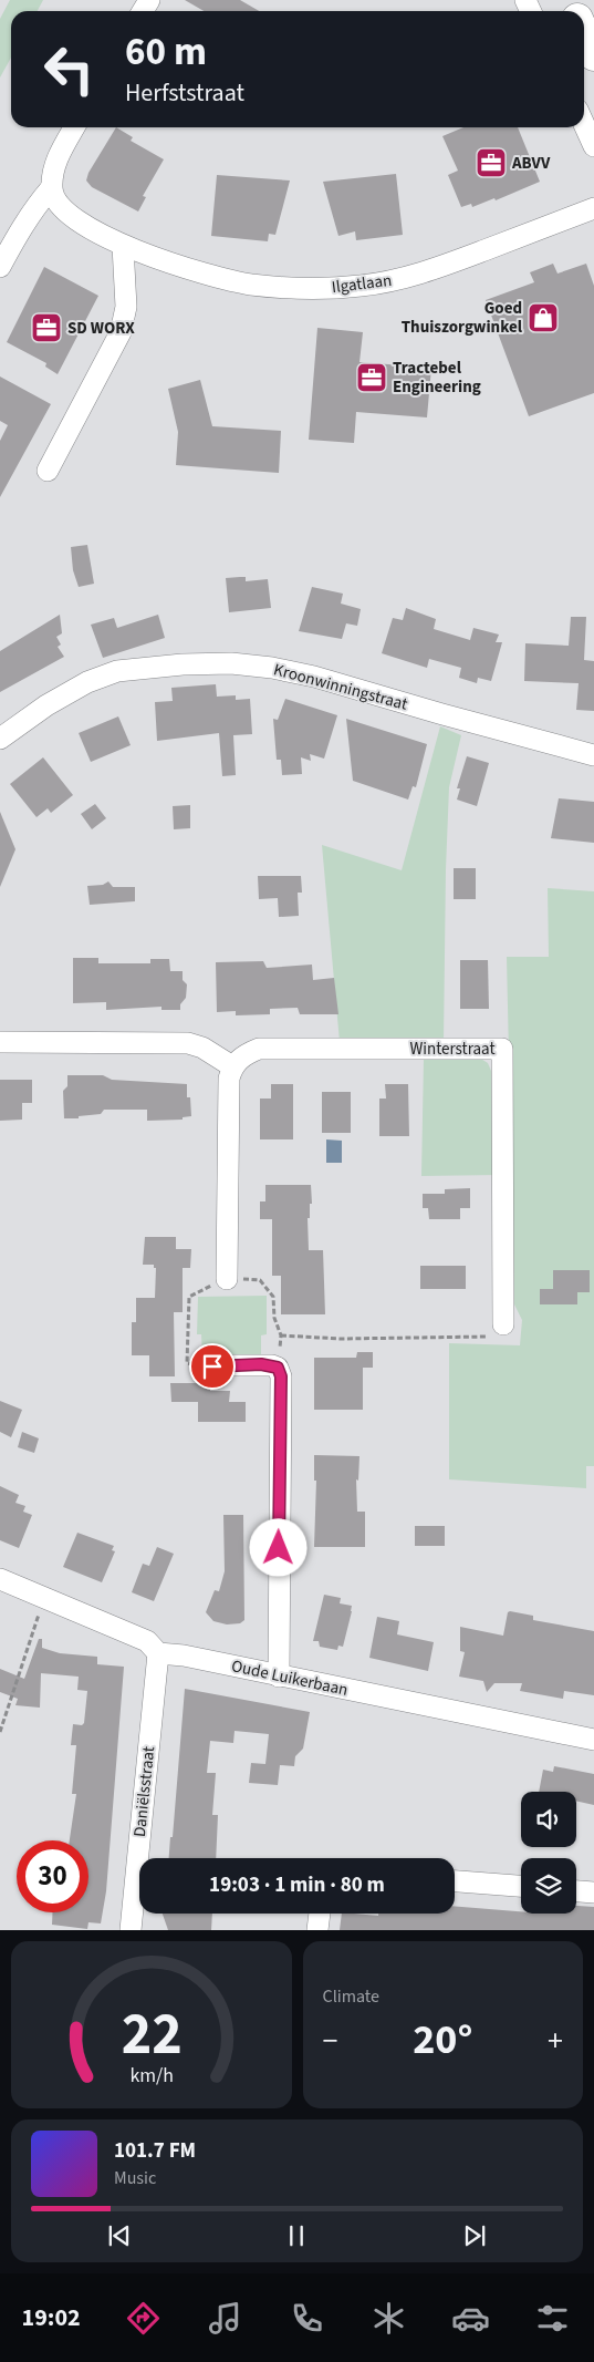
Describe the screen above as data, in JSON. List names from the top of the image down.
{
  "streets": {
    "street": [
      "Ilgatlaan",
      "Kroonwinningstraat",
      "Winterstraat",
      "Oude Luikerbaan",
      "Daniëlsstraat"
    ]
  },
  "crossings": [
    ["Oude Luikerbaan", "Daniëlsstraat"]
  ],
  "places": {
    "office": ["ABVV", "SD WORX", "Tractebel Engineering"],
    "shop": ["Goed Thuiszorgwinkel"]
  },
  "page": {
    "turn": ["60 m", "Herfststraat"],
    "limit": "30",
    "trip": "19:03 · 1 min · 80 m",
    "tile": "Climate",
    "heat": ["−", "20°", "+"],
    "song": ["101.7 FM", "Music"],
    "tabs": "19:02",
    "gauge": ["22", "km/h"]
  }
}
